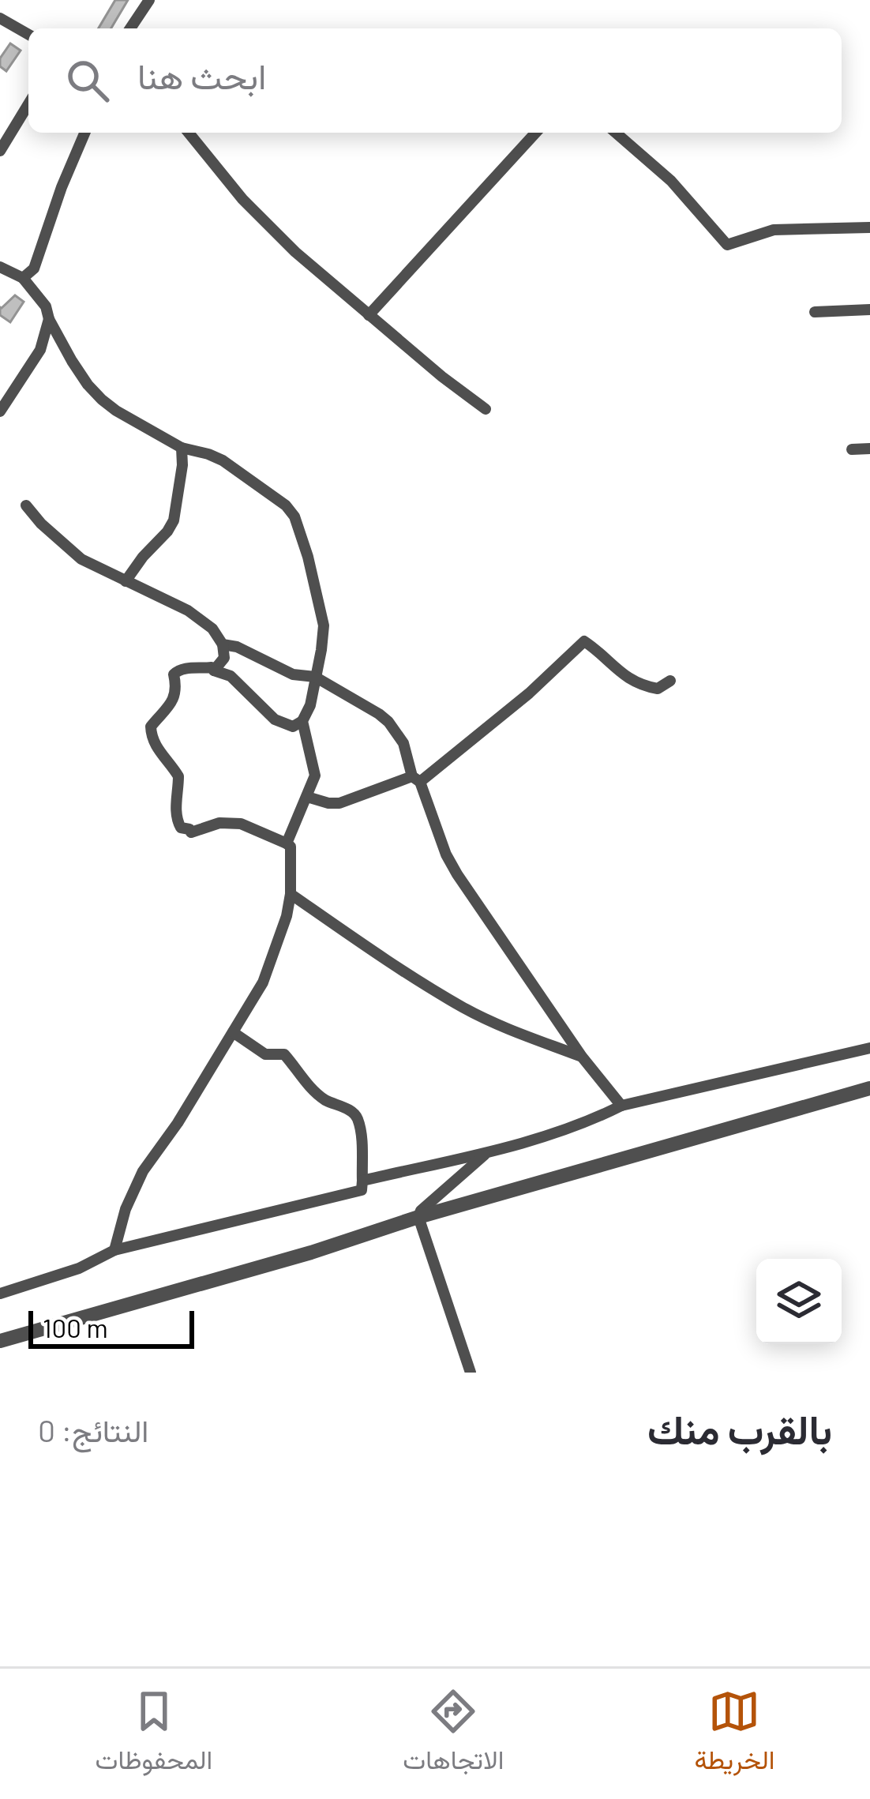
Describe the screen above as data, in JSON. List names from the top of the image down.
{
  "scale_bar": "100 m",
  "page": {
    "search": "ابحث هنا",
    "scale": "100 m",
    "heading": ["بالقرب منك", "النتائج: 0"],
    "nav": ["الخريطة", "الاتجاهات", "المحفوظات"]
  }
}
